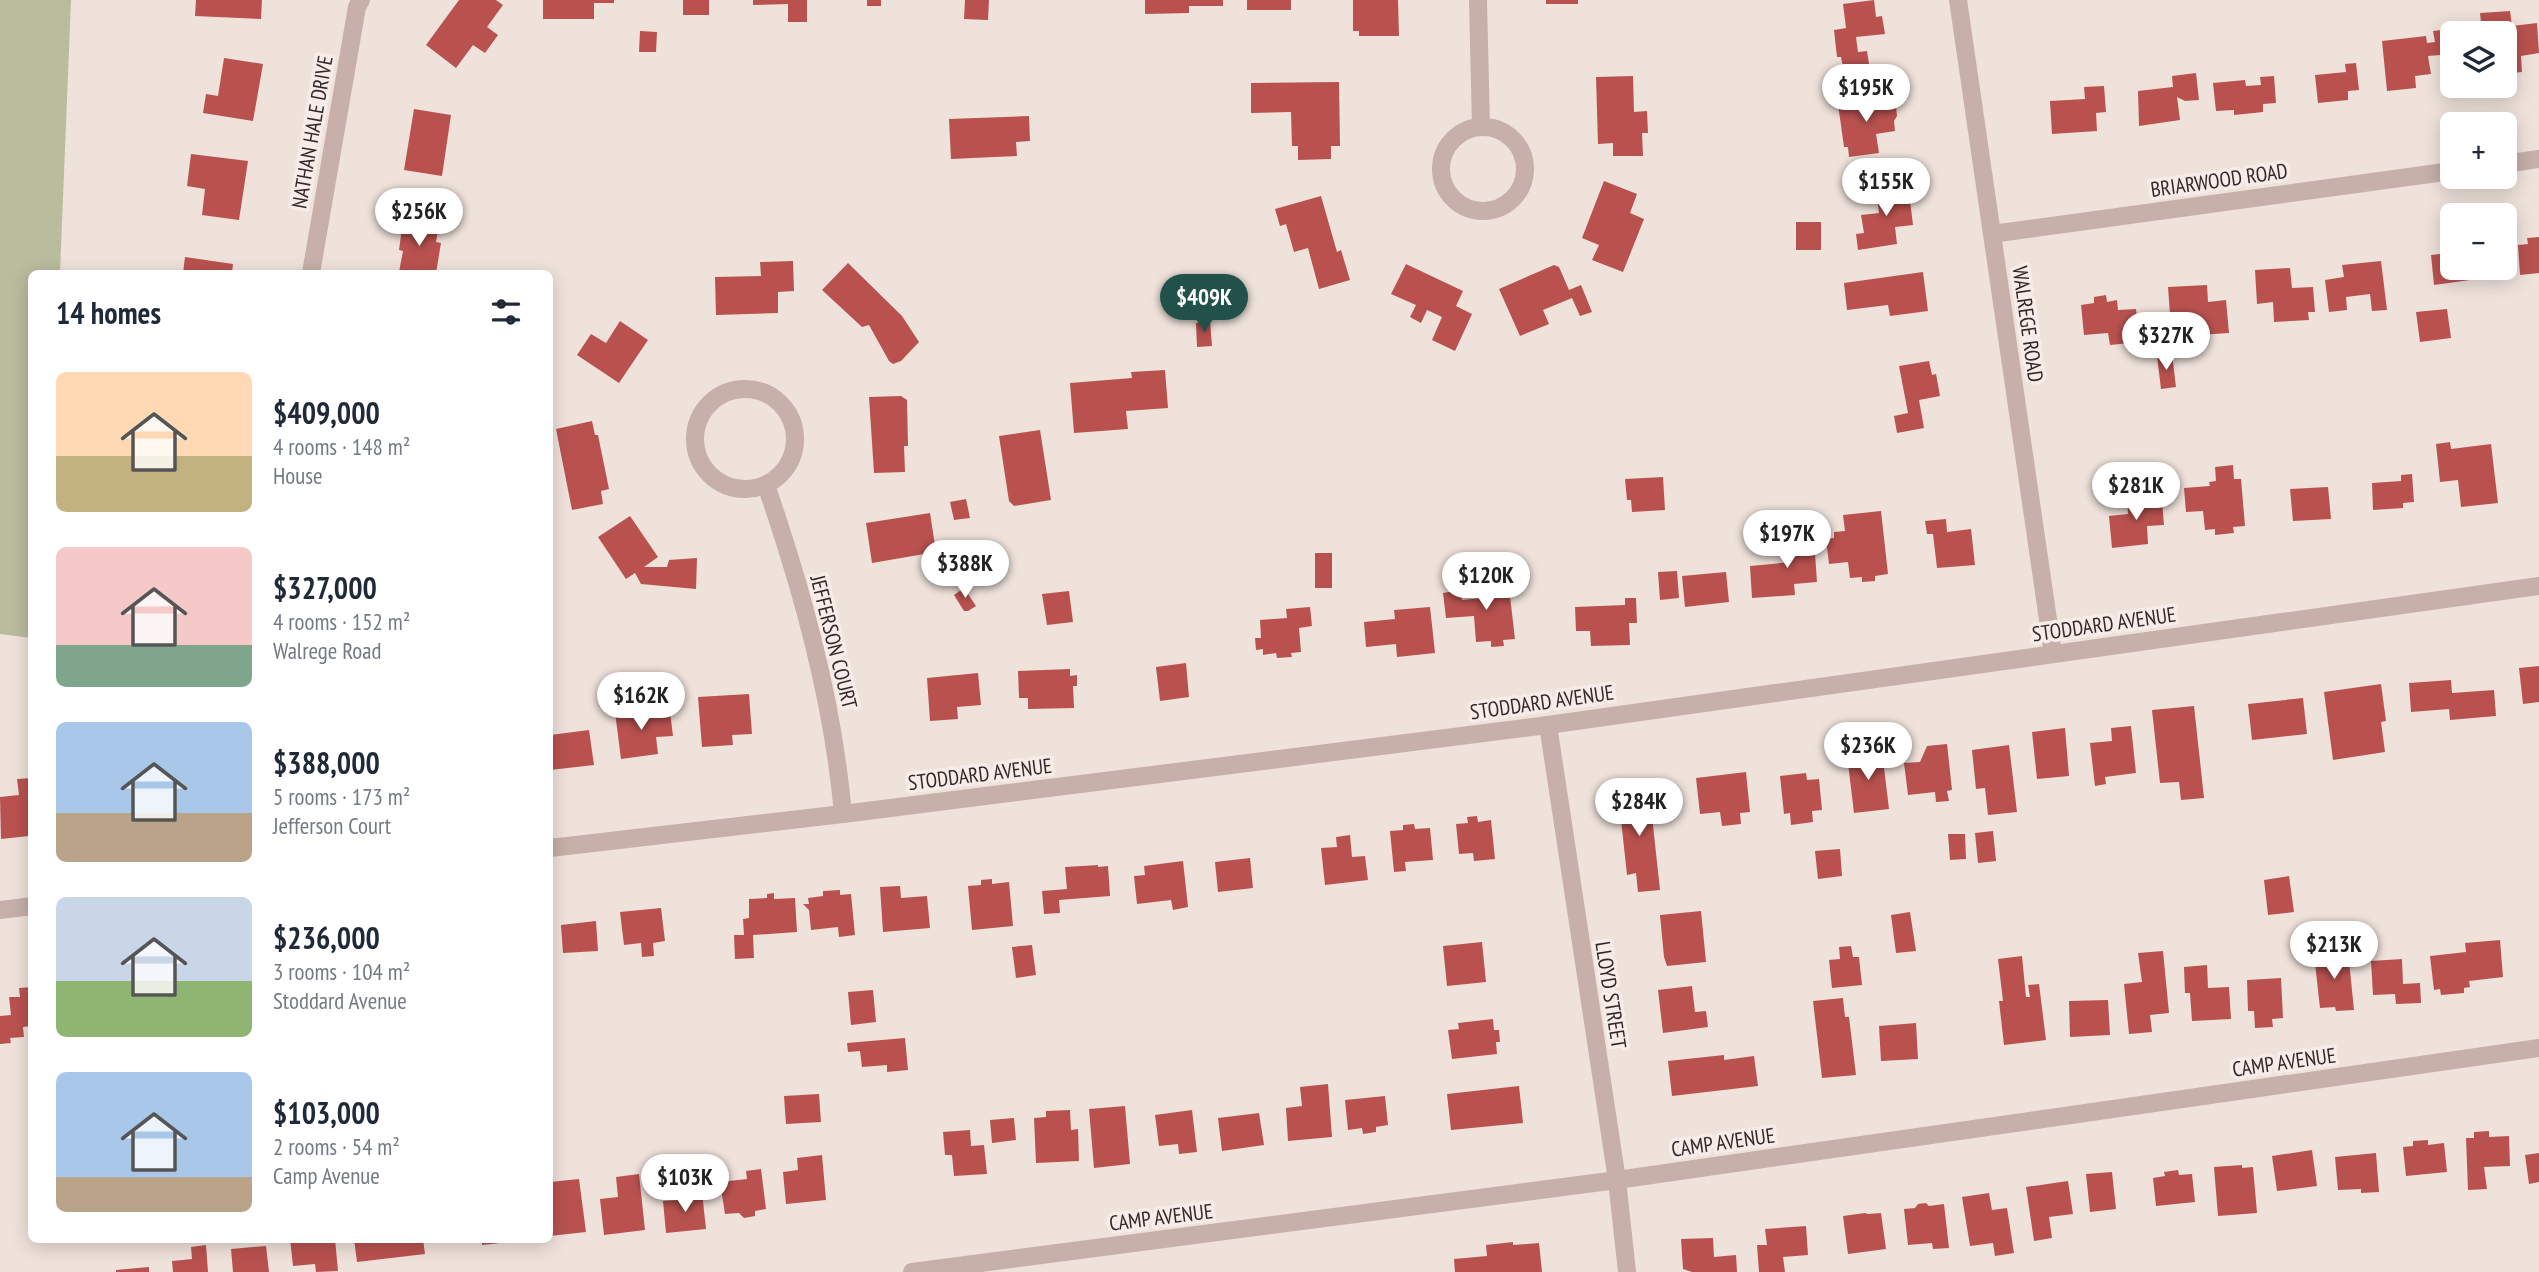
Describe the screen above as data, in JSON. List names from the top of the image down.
{
  "streets": {
    "street": [
      "NATHAN HALE DRIVE",
      "BRIARWOOD ROAD",
      "WALREGE ROAD",
      "STODDARD AVENUE",
      "JEFFERSON COURT",
      "LLOYD STREET",
      "CAMP AVENUE"
    ]
  },
  "crossings": [
    ["BRIARWOOD ROAD", "WALREGE ROAD"],
    ["WALREGE ROAD", "STODDARD AVENUE"],
    ["STODDARD AVENUE", "JEFFERSON COURT"],
    ["STODDARD AVENUE", "LLOYD STREET"],
    ["LLOYD STREET", "CAMP AVENUE"]
  ],
  "page": {
    "map_buttons": ["+", "−"],
    "price": [
      "$195K",
      "$155K",
      "$256K",
      "$409K",
      "$327K",
      "$281K",
      "$197K",
      "$388K",
      "$120K",
      "$162K",
      "$236K",
      "$284K",
      "$213K",
      "$103K"
    ],
    "heading": "14 homes",
    "list": [
      {
        "name": "$409,000",
        "note": "4 rooms · 148 m² · House"
      },
      {
        "name": "$327,000",
        "note": "4 rooms · 152 m² · Walrege Road"
      },
      {
        "name": "$388,000",
        "note": "5 rooms · 173 m² · Jefferson Court"
      },
      {
        "name": "$236,000",
        "note": "3 rooms · 104 m² · Stoddard Avenue"
      },
      {
        "name": "$103,000",
        "note": "2 rooms · 54 m² · Camp Avenue"
      }
    ]
  }
}
